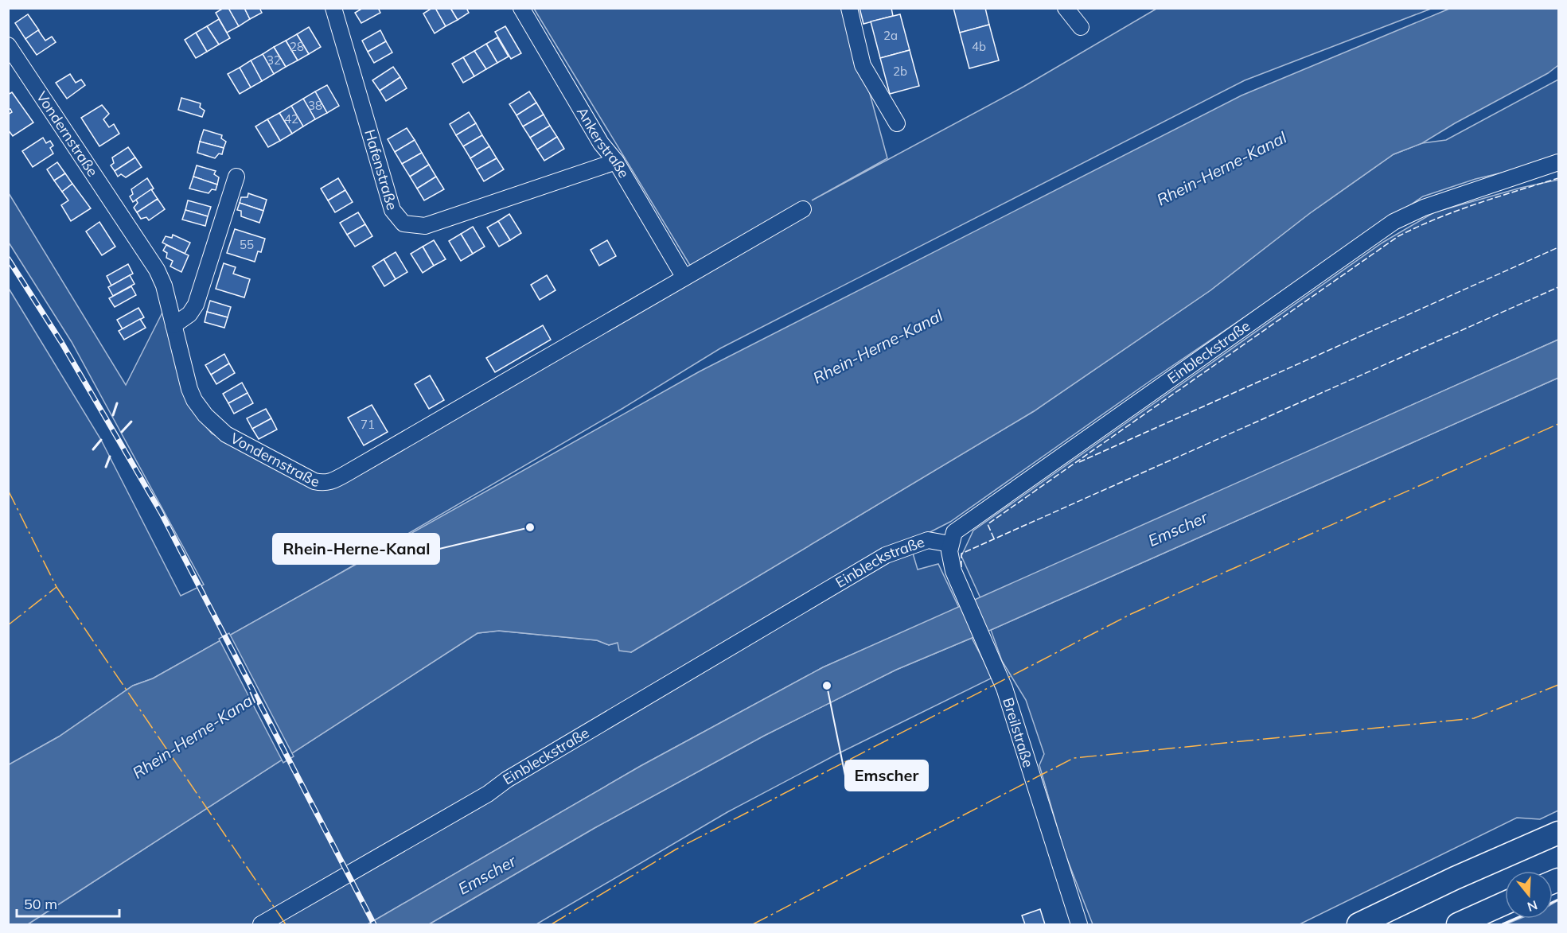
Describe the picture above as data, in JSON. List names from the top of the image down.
{
  "streets": {
    "street": [
      "Vondernstraße",
      "Ankerstraße",
      "Hafenstraße",
      "Einbleckstraße",
      "Breilstraße"
    ]
  },
  "crossings": [
    ["Vondernstraße", "Ankerstraße"],
    ["Ankerstraße", "Hafenstraße"],
    ["Einbleckstraße", "Breilstraße"]
  ],
  "water": ["Rhein-Herne-Kanal", "Emscher"],
  "places": ["Rhein-Herne-Kanal", "Emscher"],
  "house_numbers": [
    "2a",
    "28",
    "4b",
    "32",
    "2b",
    "38",
    "42",
    "55",
    "71"
  ],
  "scale_bar": "50 m",
  "north": "bottom"
}
